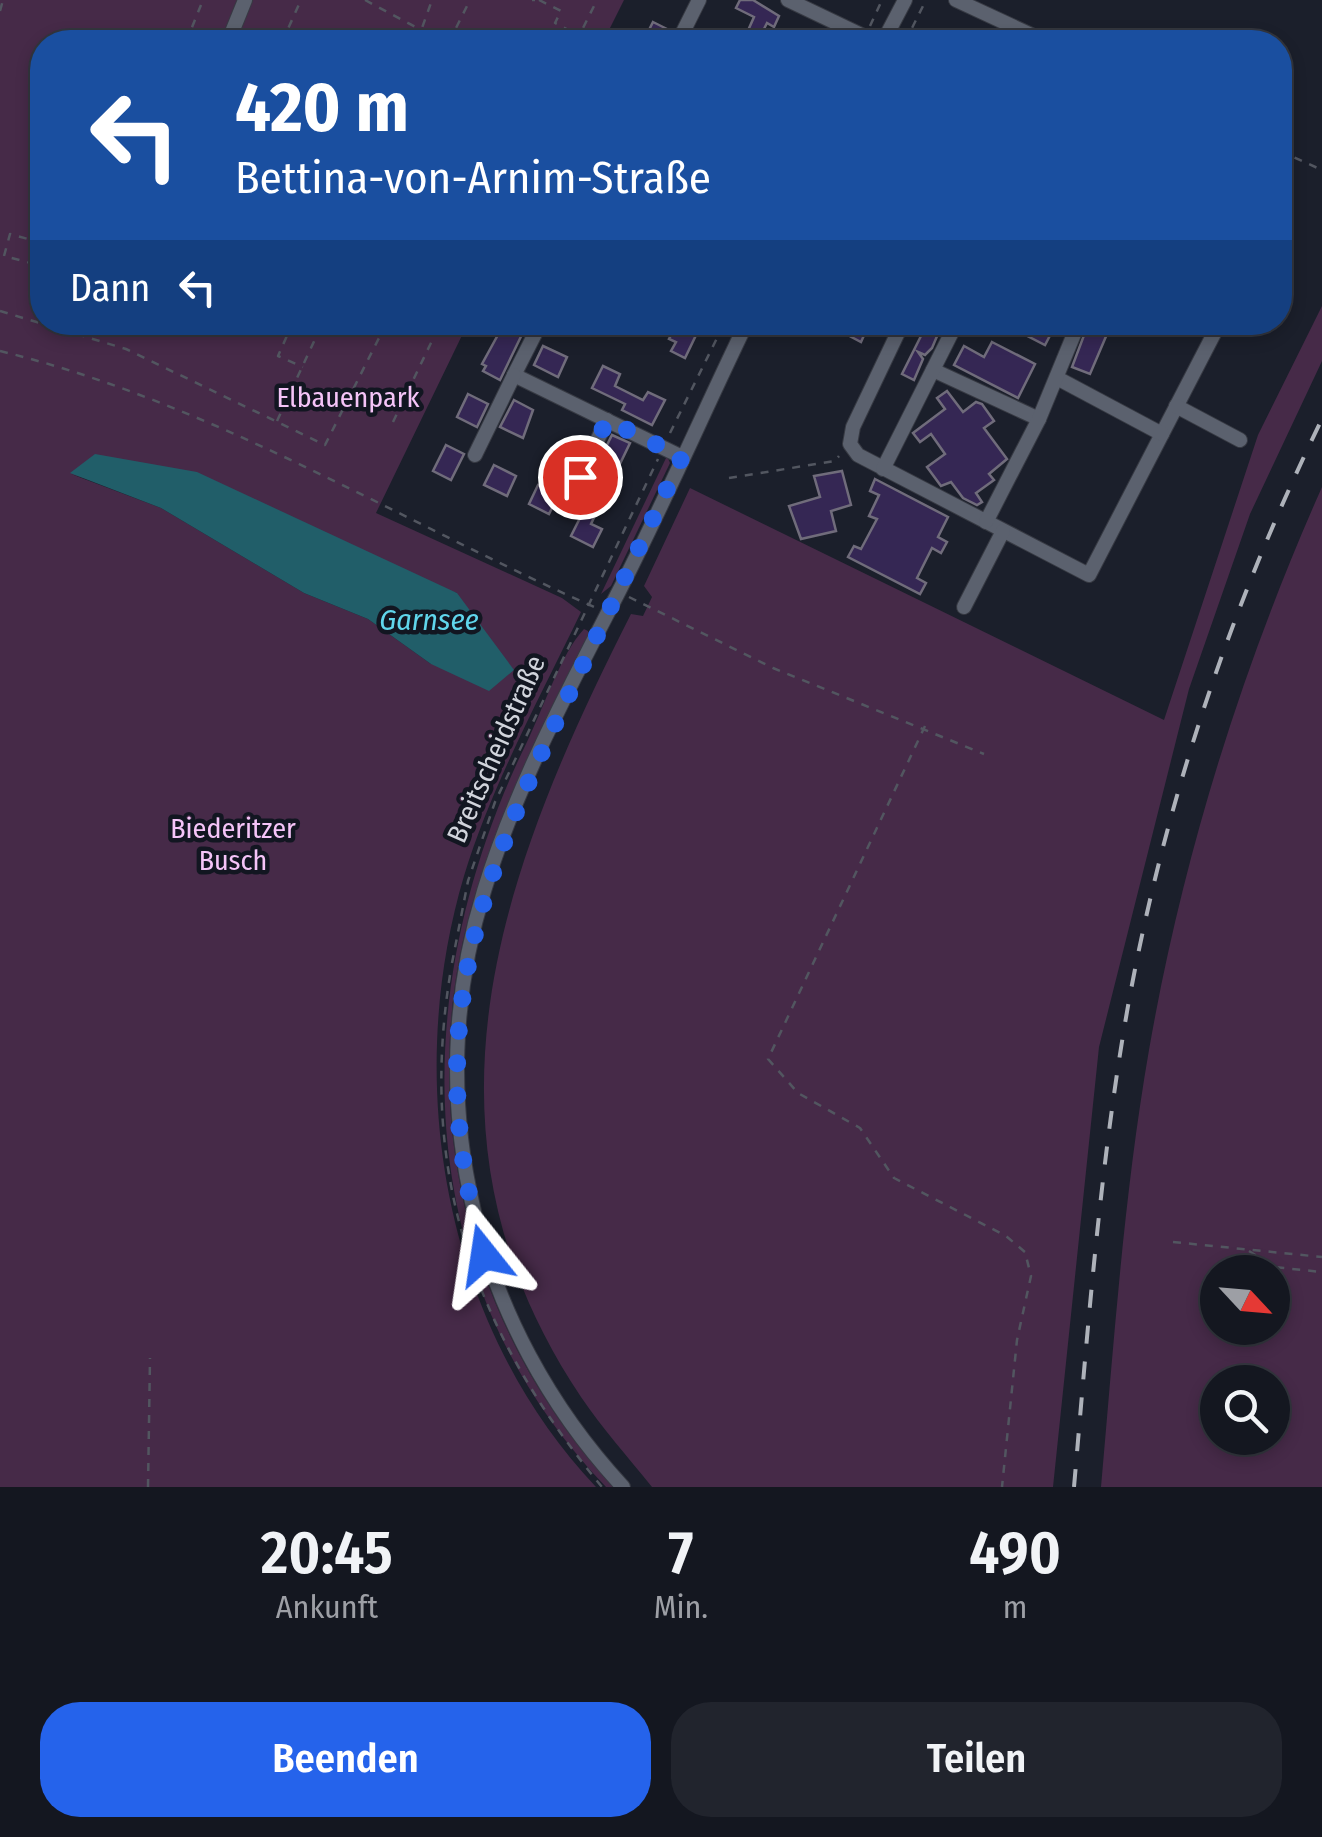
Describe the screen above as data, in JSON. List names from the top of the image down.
{
  "streets": {
    "street": ["Breitscheidstraße"]
  },
  "water": ["Garnsee"],
  "parks": ["Elbauenpark", "Biederitzer Busch"],
  "north": "bottom right",
  "page": {
    "turn": ["420 m", "Bettina-von-Arnim-Straße"],
    "then": "Dann",
    "eta": [
      "20:45",
      "Ankunft",
      "7",
      "Min.",
      "490",
      "m"
    ],
    "buttons": ["Beenden", "Teilen"]
  }
}
